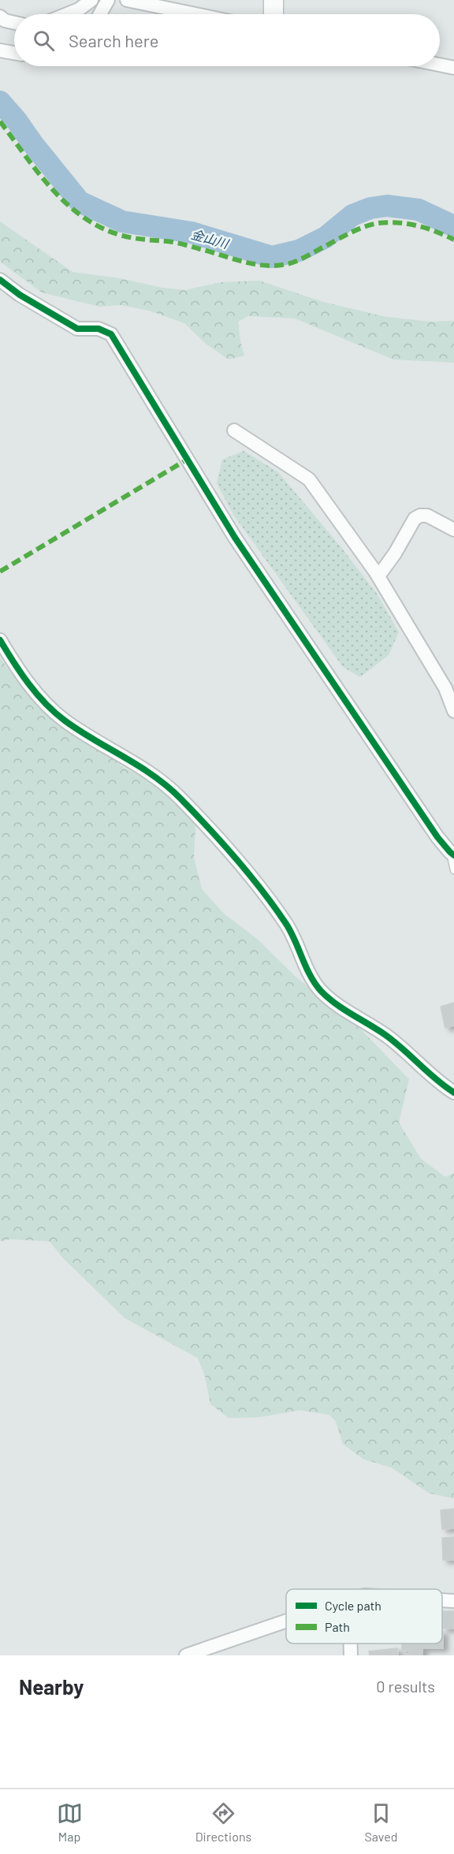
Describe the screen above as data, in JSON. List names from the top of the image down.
{
  "water": ["金山川"],
  "legend": ["Cycle path", "Path"],
  "page": {
    "search": "Search here",
    "heading": ["Nearby", "0 results"],
    "nav": ["Map", "Directions", "Saved"]
  }
}
